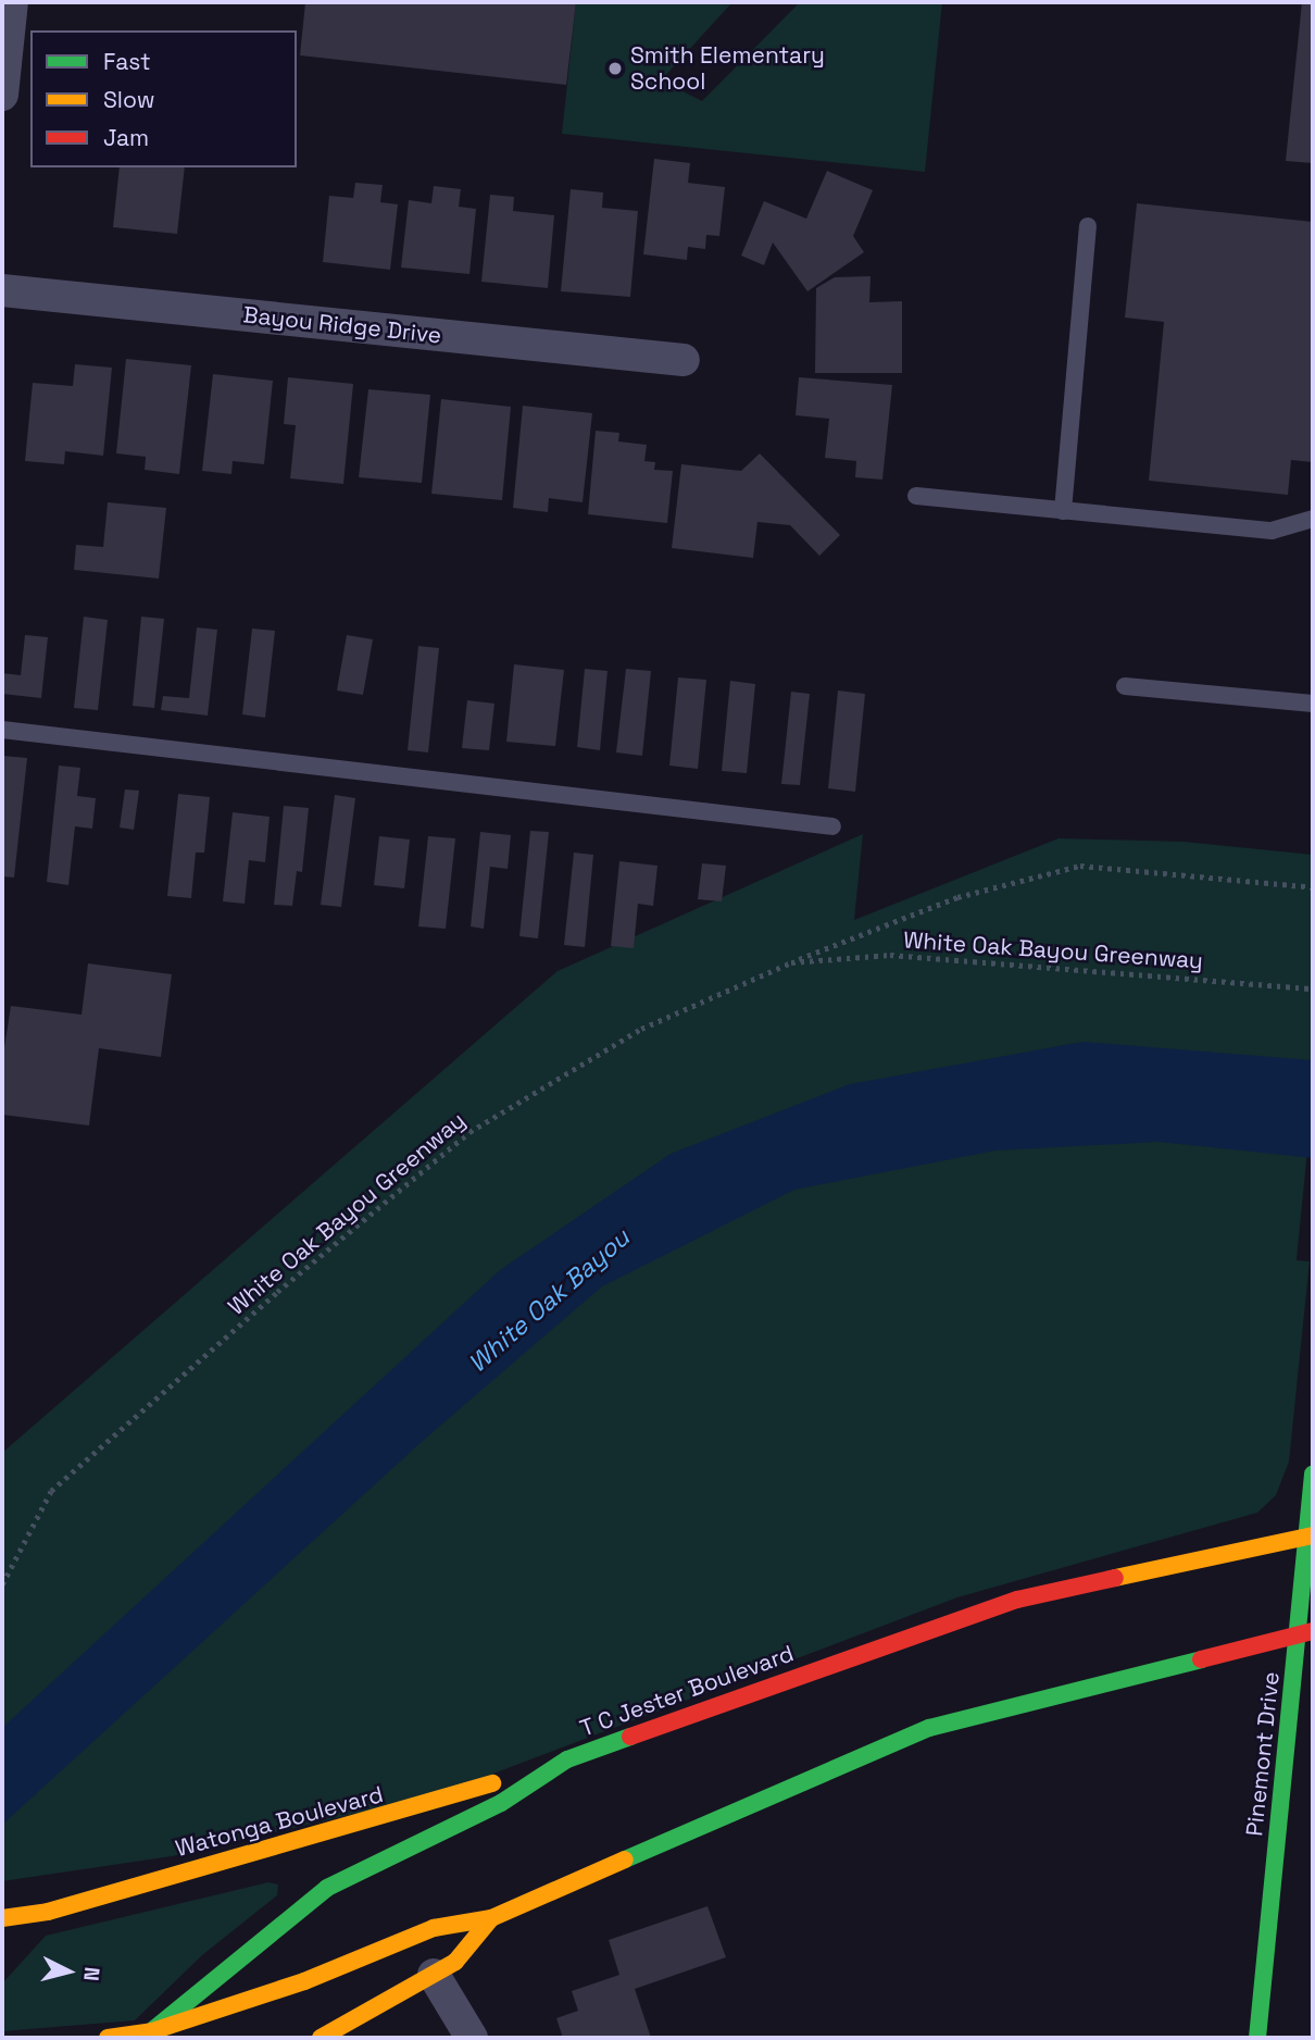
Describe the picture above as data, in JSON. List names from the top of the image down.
{
  "streets": {
    "main road": ["T C Jester Boulevard", "Pinemont Drive", "Watonga Boulevard"],
    "street": ["Bayou Ridge Drive"],
    "path": ["White Oak Bayou Greenway"]
  },
  "crossings": [
    ["T C Jester Boulevard", "Pinemont Drive"],
    ["T C Jester Boulevard", "Watonga Boulevard"]
  ],
  "water": ["White Oak Bayou"],
  "places": ["Smith Elementary School"],
  "legend": ["Fast", "Slow", "Jam"],
  "north": "right"
}
